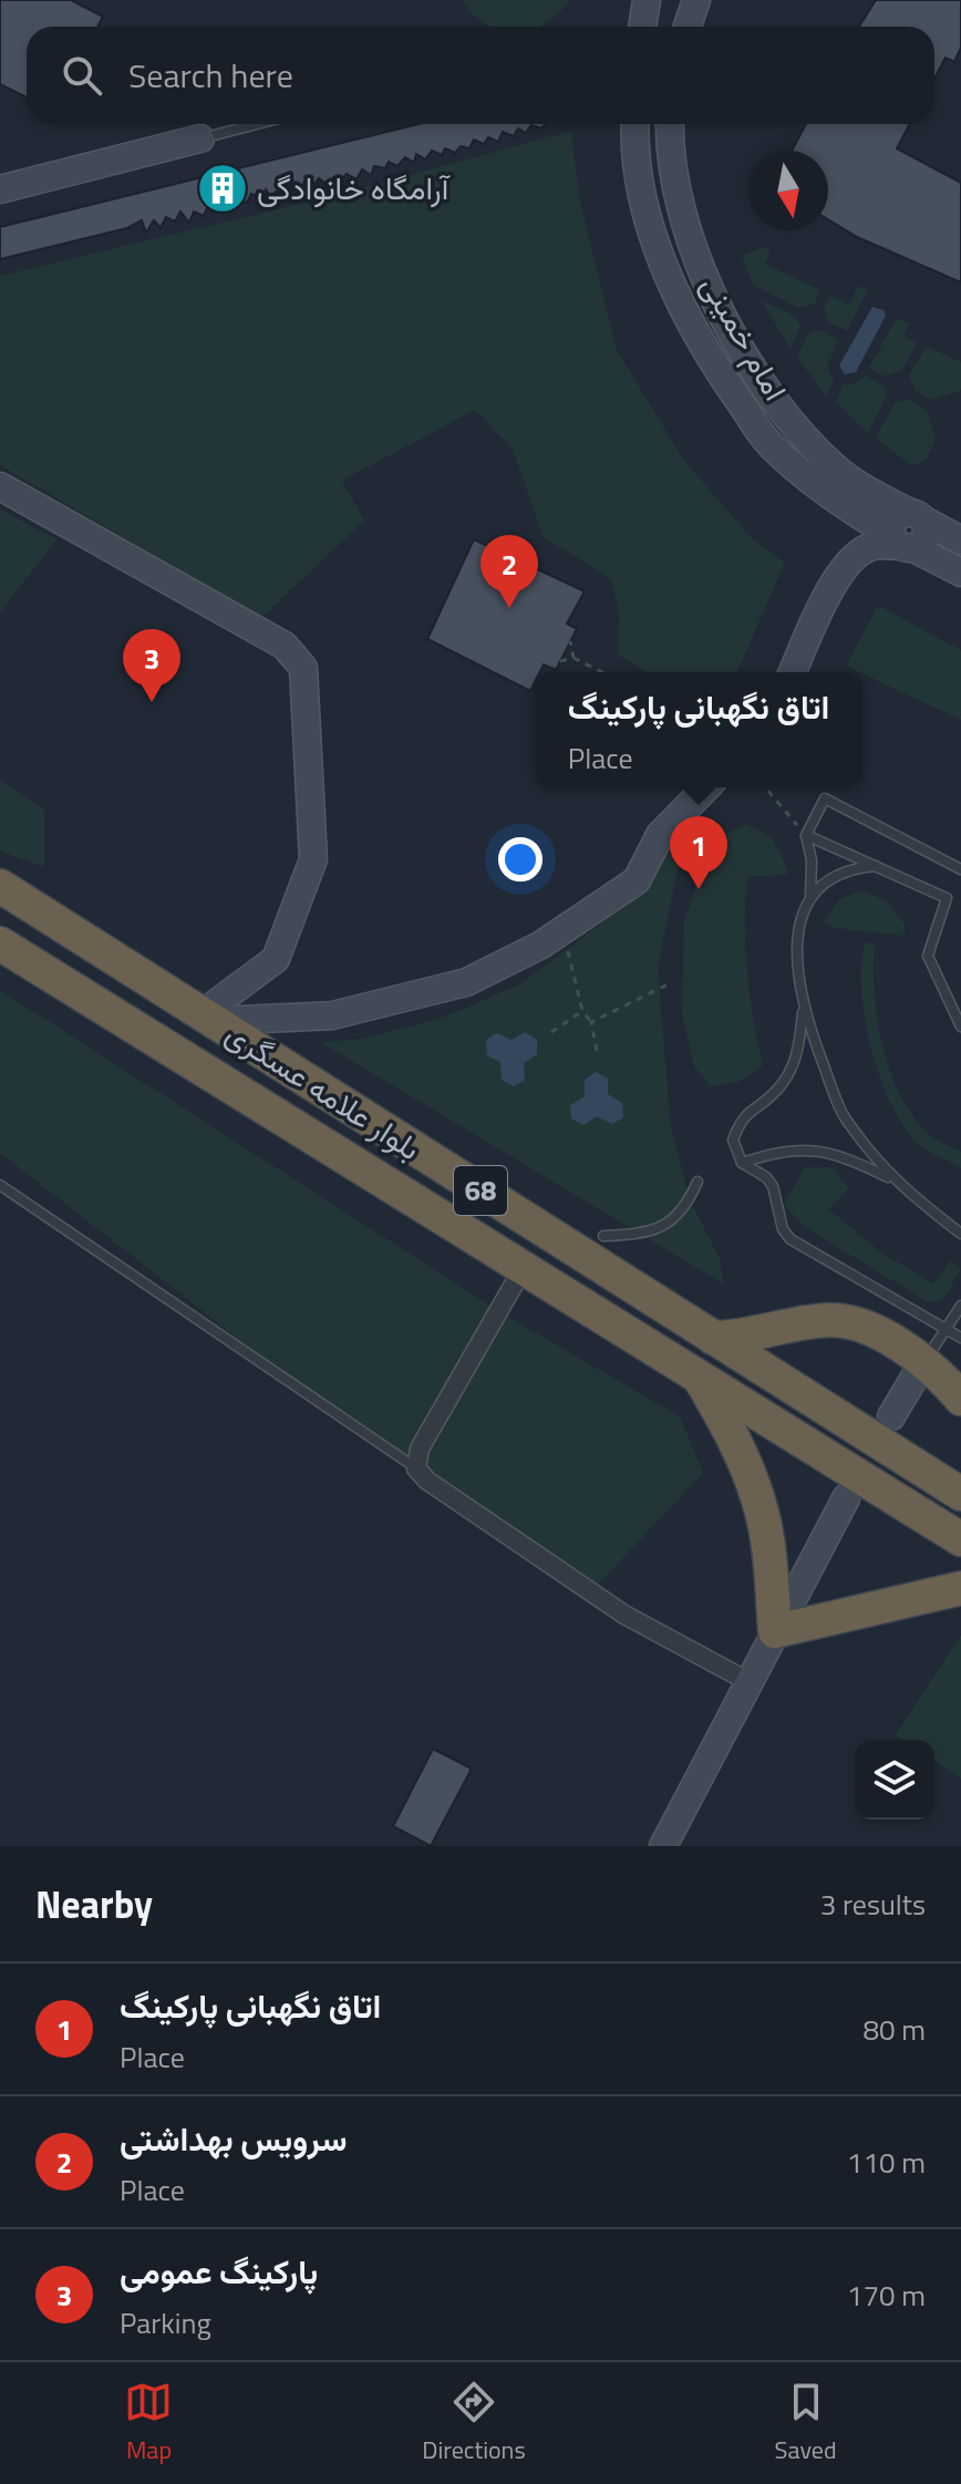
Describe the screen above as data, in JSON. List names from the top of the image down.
{
  "streets": {
    "highway": ["بلوار علامه عسگری", "68"],
    "street": ["امام خمینی"]
  },
  "places": {
    "building": ["آرامگاه خانوادگی"]
  },
  "north": "bottom",
  "page": {
    "search": "Search here",
    "pins": ["2", "3", "1"],
    "popup": ["اتاق نگهبانی پارکینگ", "Place"],
    "heading": ["Nearby", "3 results"],
    "list": [
      {
        "mark": "1",
        "name": "اتاق نگهبانی پارکینگ",
        "note": "Place",
        "value": "80 m"
      },
      {
        "mark": "2",
        "name": "سرویس بهداشتی",
        "note": "Place",
        "value": "110 m"
      },
      {
        "mark": "3",
        "name": "پارکینگ عمومی",
        "note": "Parking",
        "value": "170 m"
      }
    ],
    "nav": ["Map", "Directions", "Saved"]
  }
}
